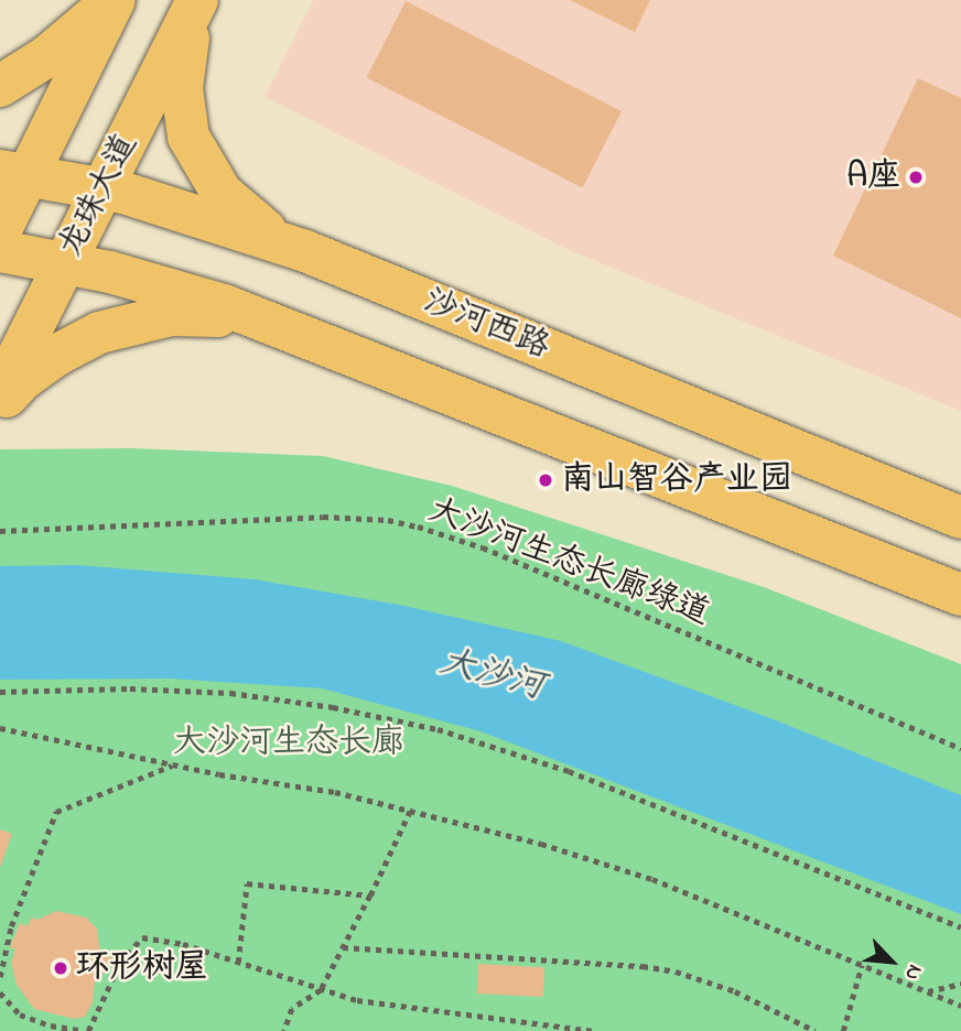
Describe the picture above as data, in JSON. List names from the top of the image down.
{
  "streets": {
    "main road": ["龙珠大道", "沙河西路"],
    "path": ["大沙河生态长廊绿道"]
  },
  "crossings": [
    ["龙珠大道", "沙河西路"]
  ],
  "water": ["大沙河"],
  "parks": ["大沙河生态长廊"],
  "places": ["A座", "南山智谷产业园", "环形树屋"],
  "north": "bottom right"
}
